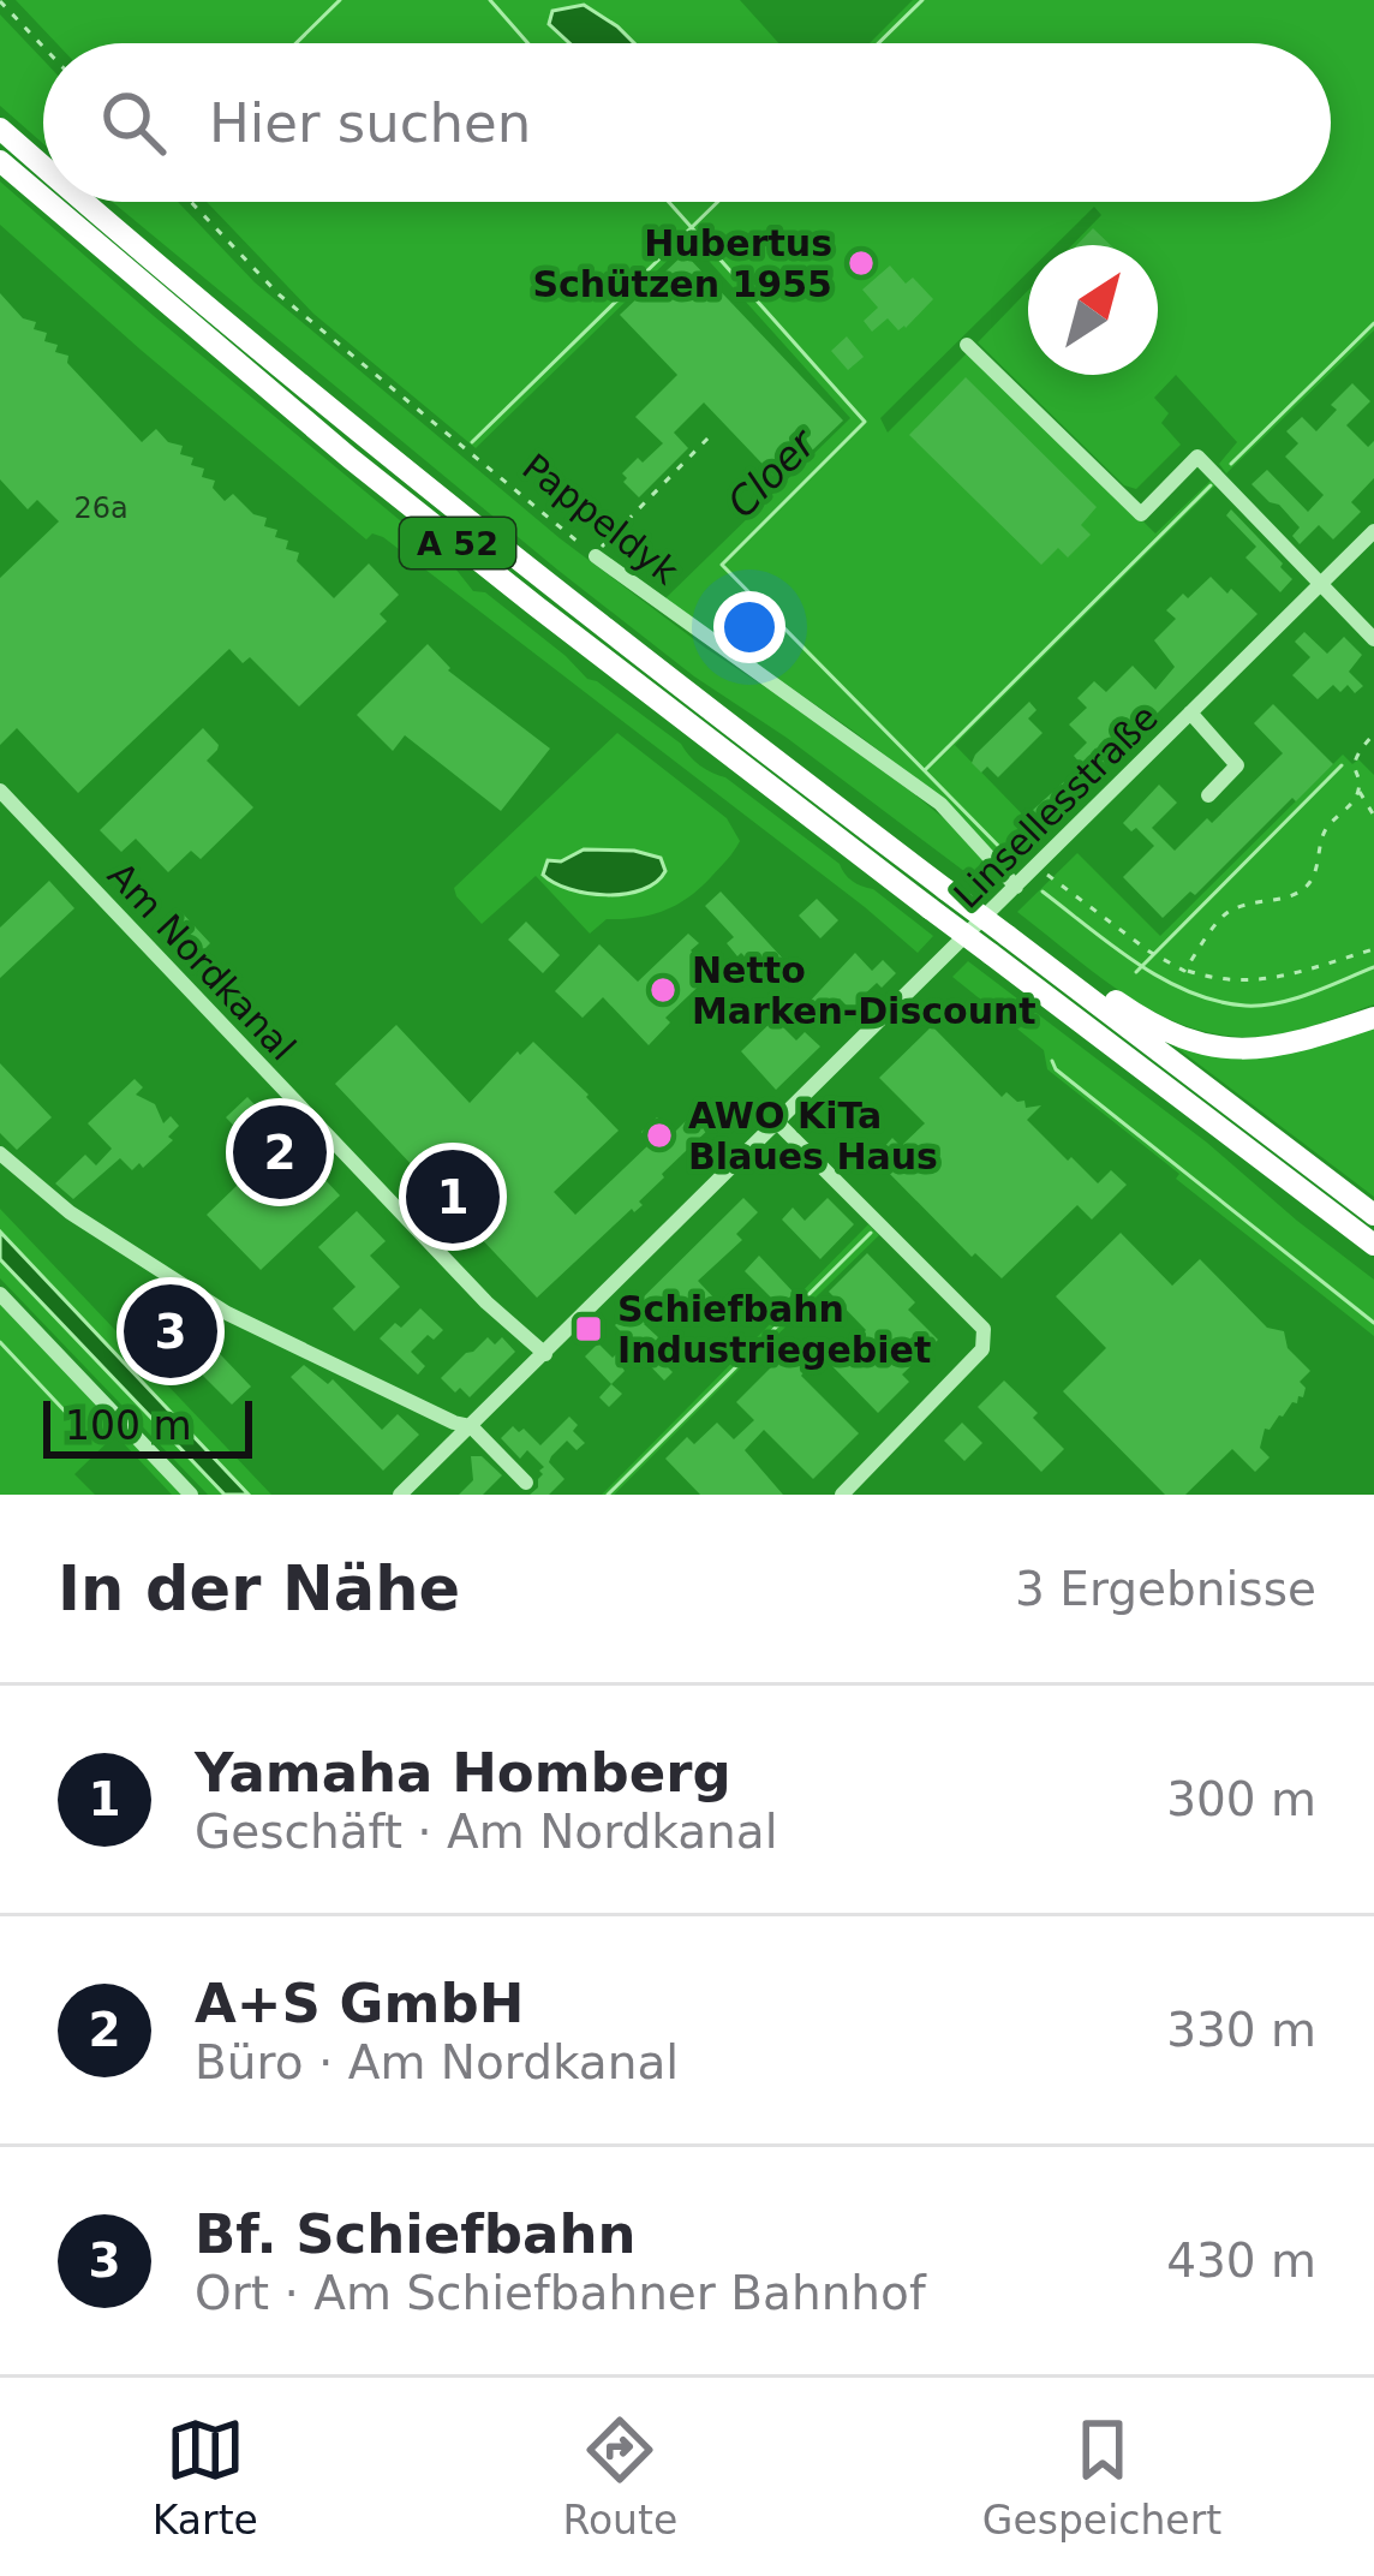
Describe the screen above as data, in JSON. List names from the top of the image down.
{
  "streets": {
    "highway": ["A 52"],
    "street": ["Pappeldyk", "Linsellesstraße", "Am Nordkanal"]
  },
  "crossings": [
    ["Pappeldyk", "Linsellesstraße"],
    ["Linsellesstraße", "Am Nordkanal"]
  ],
  "water": ["Cloer"],
  "places": {
    "other": ["Hubertus Schützen 1955", "Netto Marken-Discount", "AWO KiTa Blaues Haus"],
    "transit": ["Schiefbahn Industriegebiet"]
  },
  "house_numbers": ["26a"],
  "scale_bar": "100 m",
  "north": "top right",
  "page": {
    "search": "Hier suchen",
    "pins": ["2", "1", "3"],
    "scale": "100 m",
    "heading": ["In der Nähe", "3 Ergebnisse"],
    "list": [
      {
        "mark": "1",
        "name": "Yamaha Homberg",
        "note": "Geschäft · Am Nordkanal",
        "value": "300 m"
      },
      {
        "mark": "2",
        "name": "A+S GmbH",
        "note": "Büro · Am Nordkanal",
        "value": "330 m"
      },
      {
        "mark": "3",
        "name": "Bf. Schiefbahn",
        "note": "Ort · Am Schiefbahner Bahnhof",
        "value": "430 m"
      }
    ],
    "nav": ["Karte", "Route", "Gespeichert"]
  }
}
